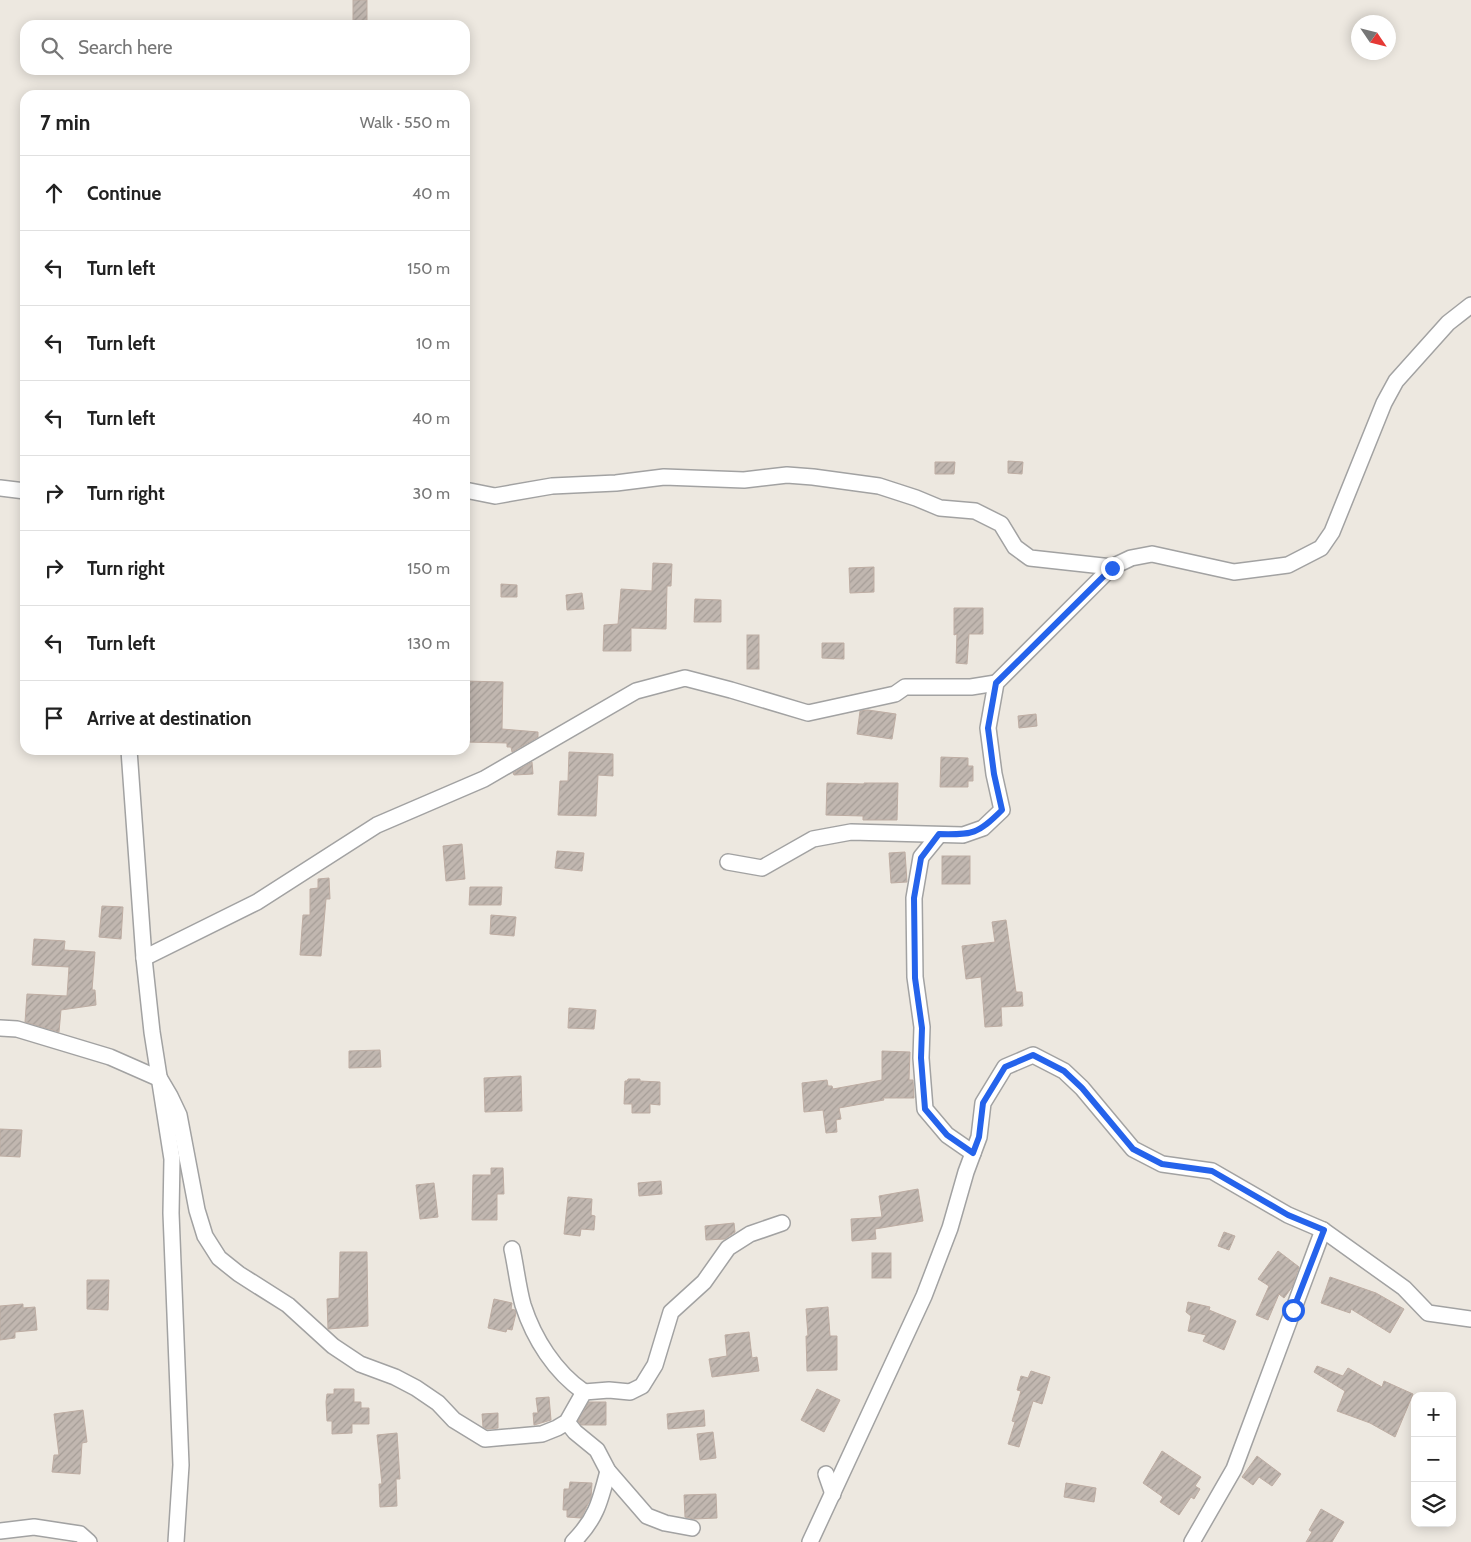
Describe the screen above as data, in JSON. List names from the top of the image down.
{
  "north": "bottom right",
  "page": {
    "search": "Search here",
    "heading": ["7 min", "Walk · 550 m"],
    "list": [
      ["Continue", "40 m"],
      ["Turn left", "150 m"],
      ["Turn left", "10 m"],
      ["Turn left", "40 m"],
      ["Turn right", "30 m"],
      ["Turn right", "150 m"],
      ["Turn left", "130 m"],
      "Arrive at destination"
    ],
    "map_buttons": ["+", "−"]
  }
}
